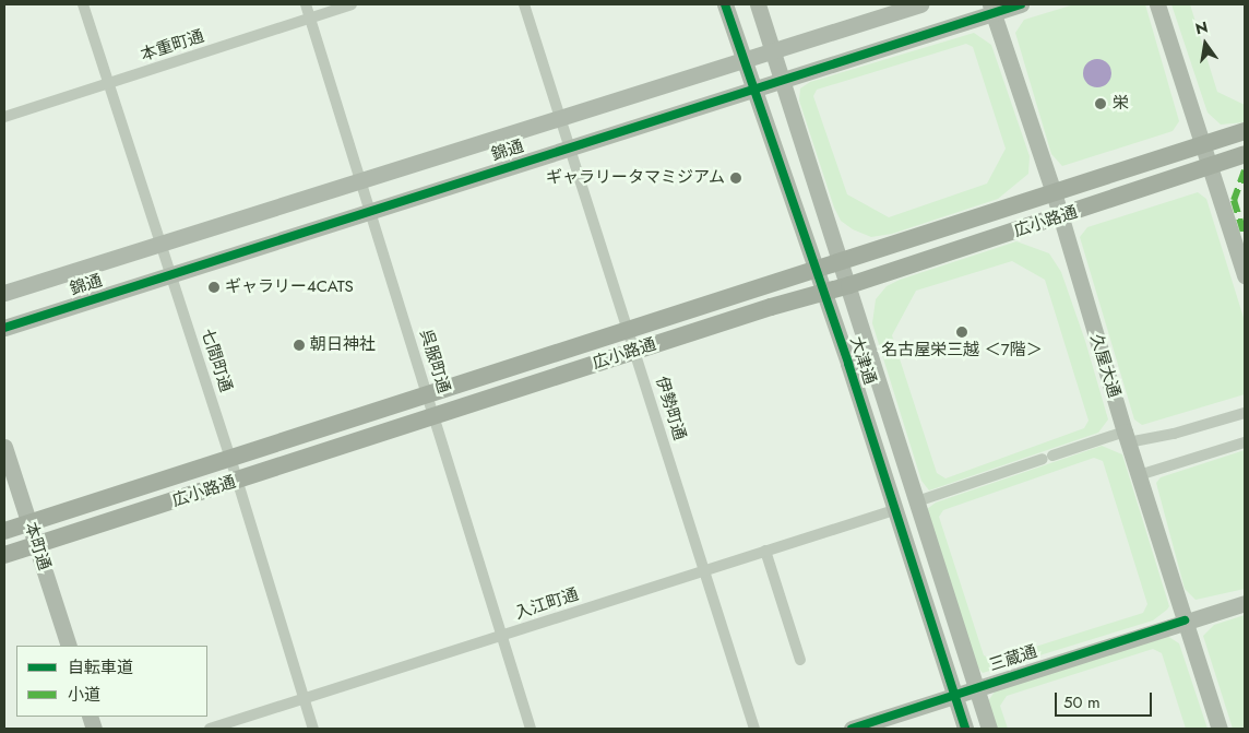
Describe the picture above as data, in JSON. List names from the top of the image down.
{
  "streets": {
    "main road": ["広小路通"],
    "street": [
      "本重町通",
      "錦通",
      "七間町通",
      "大津通",
      "呉服町通",
      "久屋大通",
      "伊勢町通",
      "本町通",
      "入江町通",
      "三蔵通"
    ]
  },
  "crossings": [
    ["本重町通", "七間町通"],
    ["本重町通", "呉服町通"],
    ["錦通", "七間町通"],
    ["錦通", "大津通"],
    ["錦通", "呉服町通"],
    ["錦通", "久屋大通"],
    ["錦通", "伊勢町通"],
    ["広小路通", "七間町通"],
    ["広小路通", "大津通"],
    ["広小路通", "呉服町通"],
    ["広小路通", "久屋大通"],
    ["広小路通", "伊勢町通"],
    ["広小路通", "本町通"],
    ["七間町通", "入江町通"],
    ["大津通", "入江町通"],
    ["大津通", "三蔵通"],
    ["呉服町通", "入江町通"],
    ["久屋大通", "三蔵通"],
    ["伊勢町通", "入江町通"]
  ],
  "places": [
    "栄",
    "ギャラリータマミジアム",
    "ギャラリー4CATS",
    "名古屋栄三越 ＜7階＞",
    "朝日神社"
  ],
  "legend": ["自転車道", "小道"],
  "scale_bar": "50 m",
  "north": "top"
}
